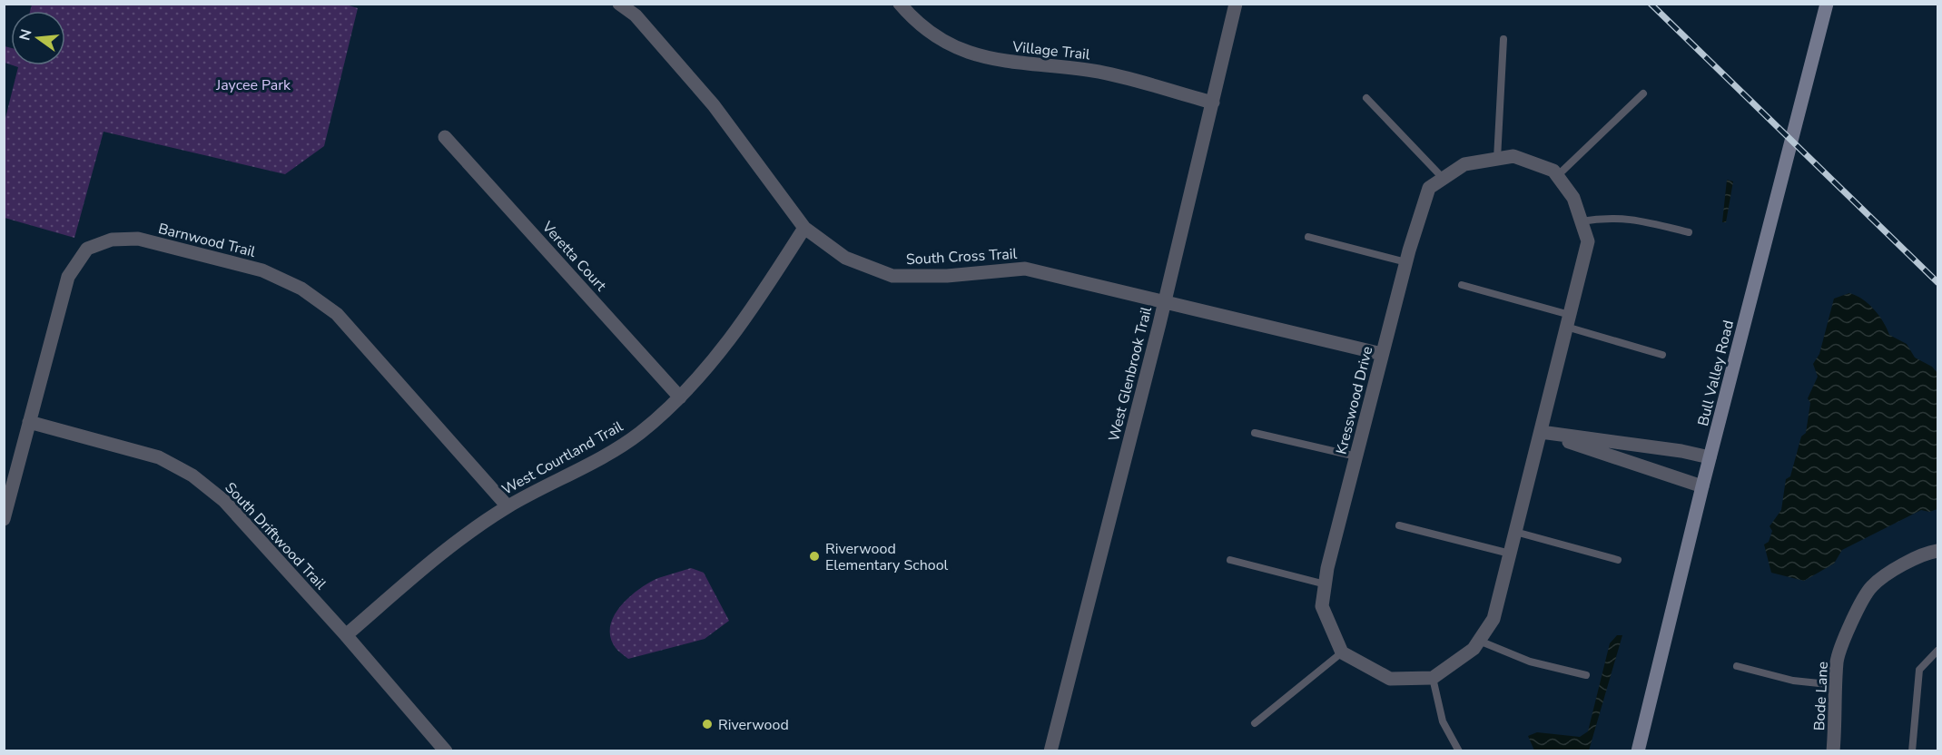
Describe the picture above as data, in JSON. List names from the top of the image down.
{
  "streets": {
    "street": [
      "Village Trail",
      "Barnwood Trail",
      "Veretta Court",
      "South Cross Trail",
      "Bull Valley Road",
      "West Glenbrook Trail",
      "Kresswood Drive",
      "West Courtland Trail",
      "South Driftwood Trail",
      "Bode Lane"
    ]
  },
  "crossings": [
    ["Village Trail", "West Glenbrook Trail"],
    ["Barnwood Trail", "West Courtland Trail"],
    ["Barnwood Trail", "South Driftwood Trail"],
    ["Veretta Court", "West Courtland Trail"],
    ["South Cross Trail", "West Glenbrook Trail"],
    ["South Cross Trail", "Kresswood Drive"],
    ["South Cross Trail", "West Courtland Trail"],
    ["West Courtland Trail", "South Driftwood Trail"]
  ],
  "parks": ["Jaycee Park"],
  "places": ["Riverwood Elementary School", "Riverwood"],
  "north": "left"
}
